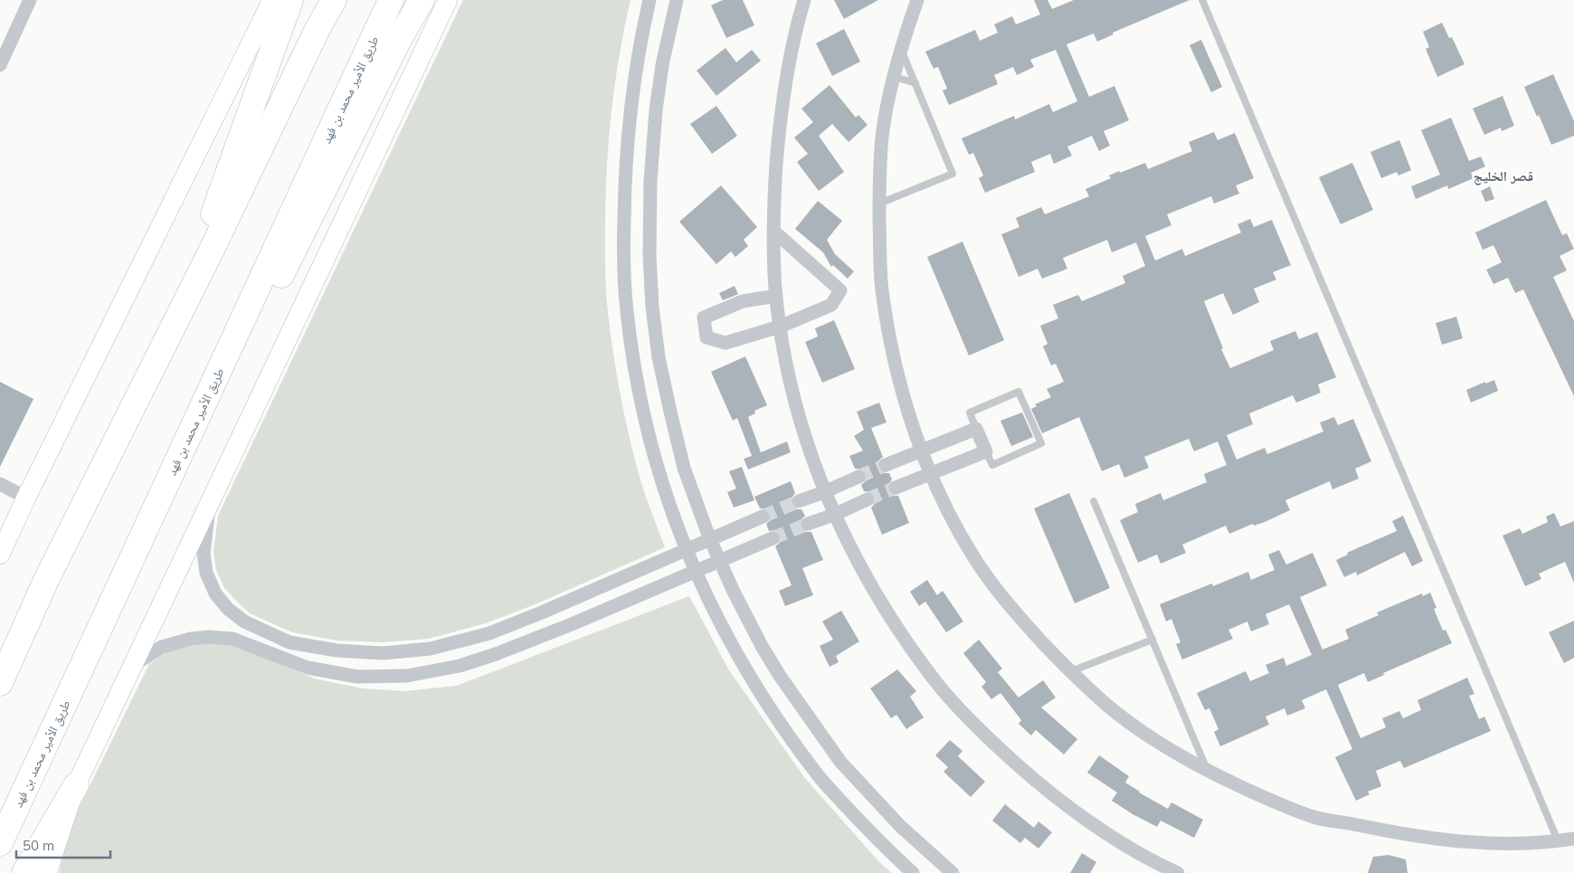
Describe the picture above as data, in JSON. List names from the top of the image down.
{
  "streets": {
    "highway": ["طريق الأمير محمد بن فهد"]
  },
  "districts": ["قصر الخليج"],
  "scale_bar": "50 m"
}
